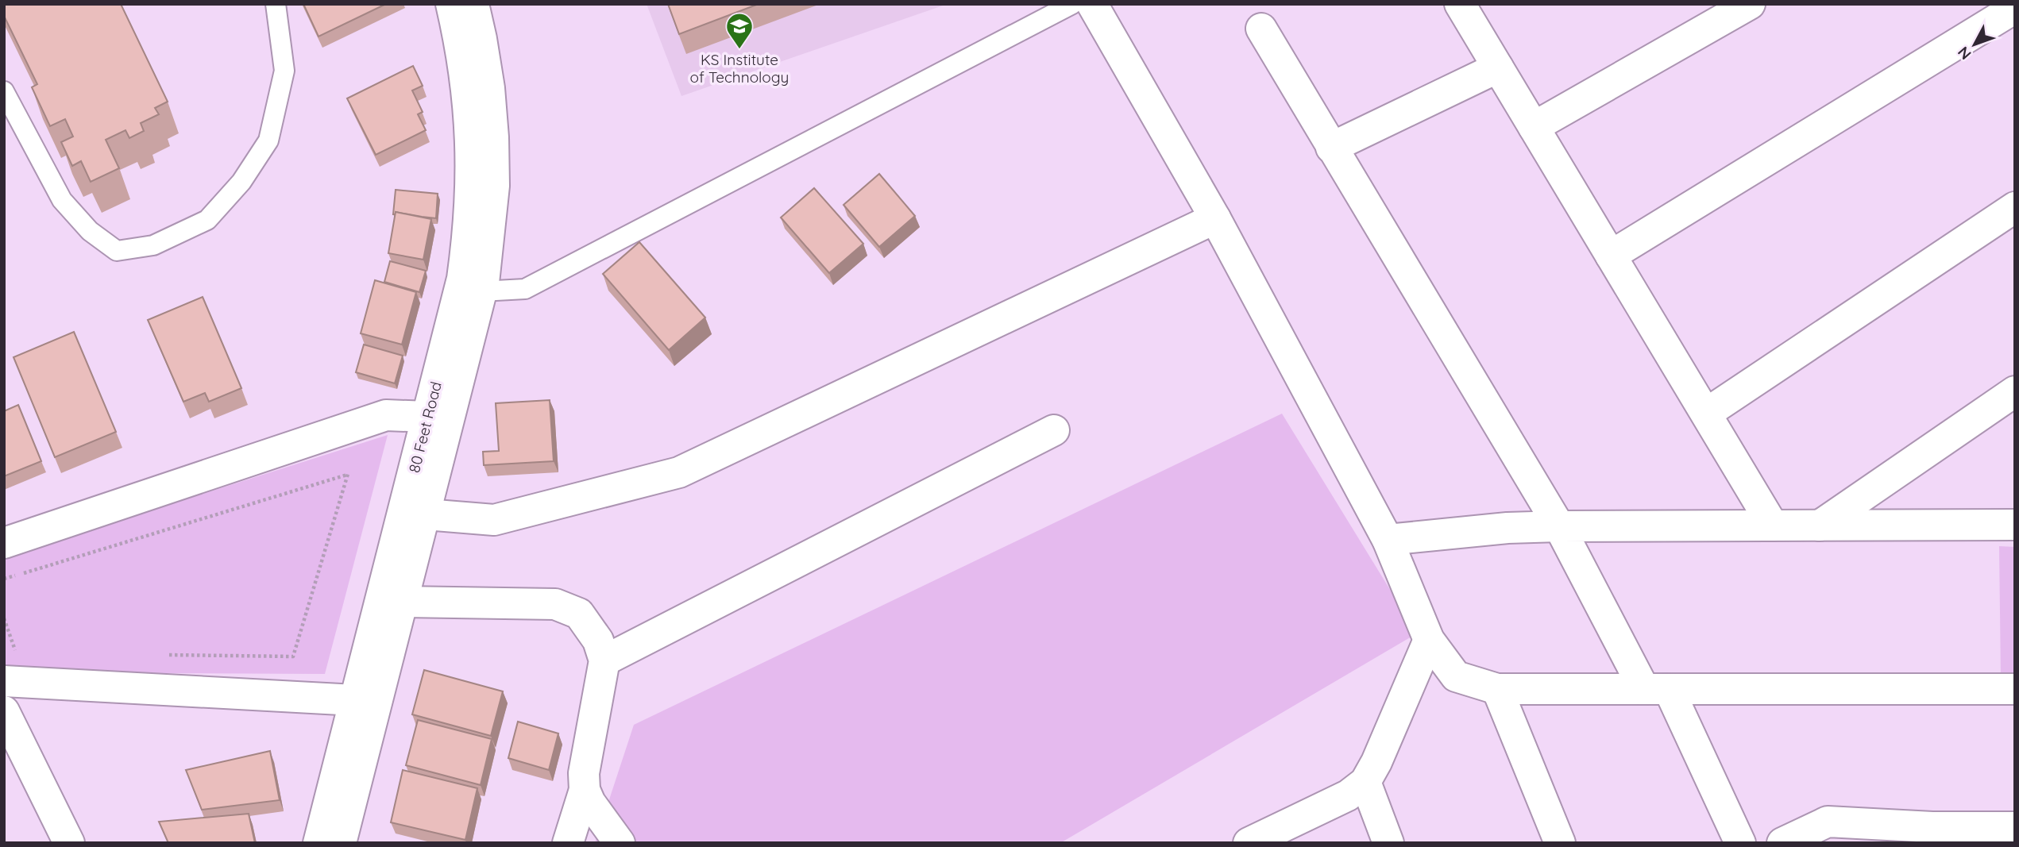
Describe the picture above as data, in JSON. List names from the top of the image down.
{
  "streets": {
    "street": ["80 Feet Road"]
  },
  "places": {
    "school or university": ["KS Institute of Technology"]
  },
  "north": "bottom left"
}
